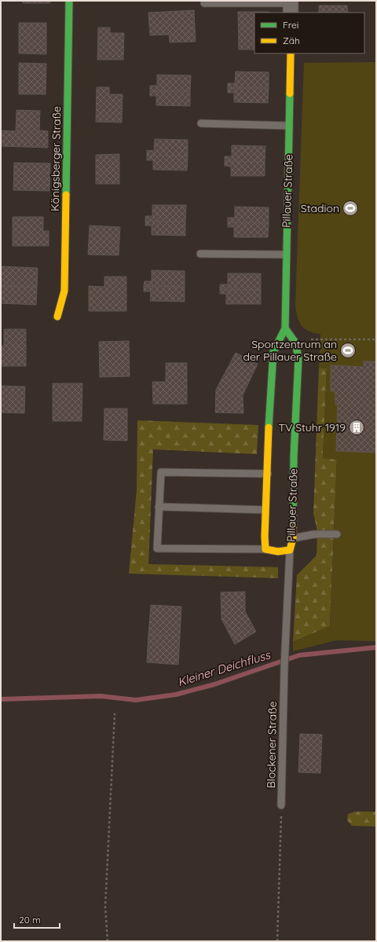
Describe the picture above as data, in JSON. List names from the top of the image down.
{
  "streets": {
    "street": ["Königsberger Straße", "Pillauer Straße"],
    "lane": ["Blockener Straße"]
  },
  "crossings": [
    ["Pillauer Straße", "Blockener Straße"]
  ],
  "water": ["Kleiner Deichfluss"],
  "places": {
    "sports": ["Stadion", "Sportzentrum an der Pillauer Straße"],
    "building": ["TV Stuhr 1919"]
  },
  "legend": ["Frei", "Zäh"],
  "scale_bar": "20 m"
}
